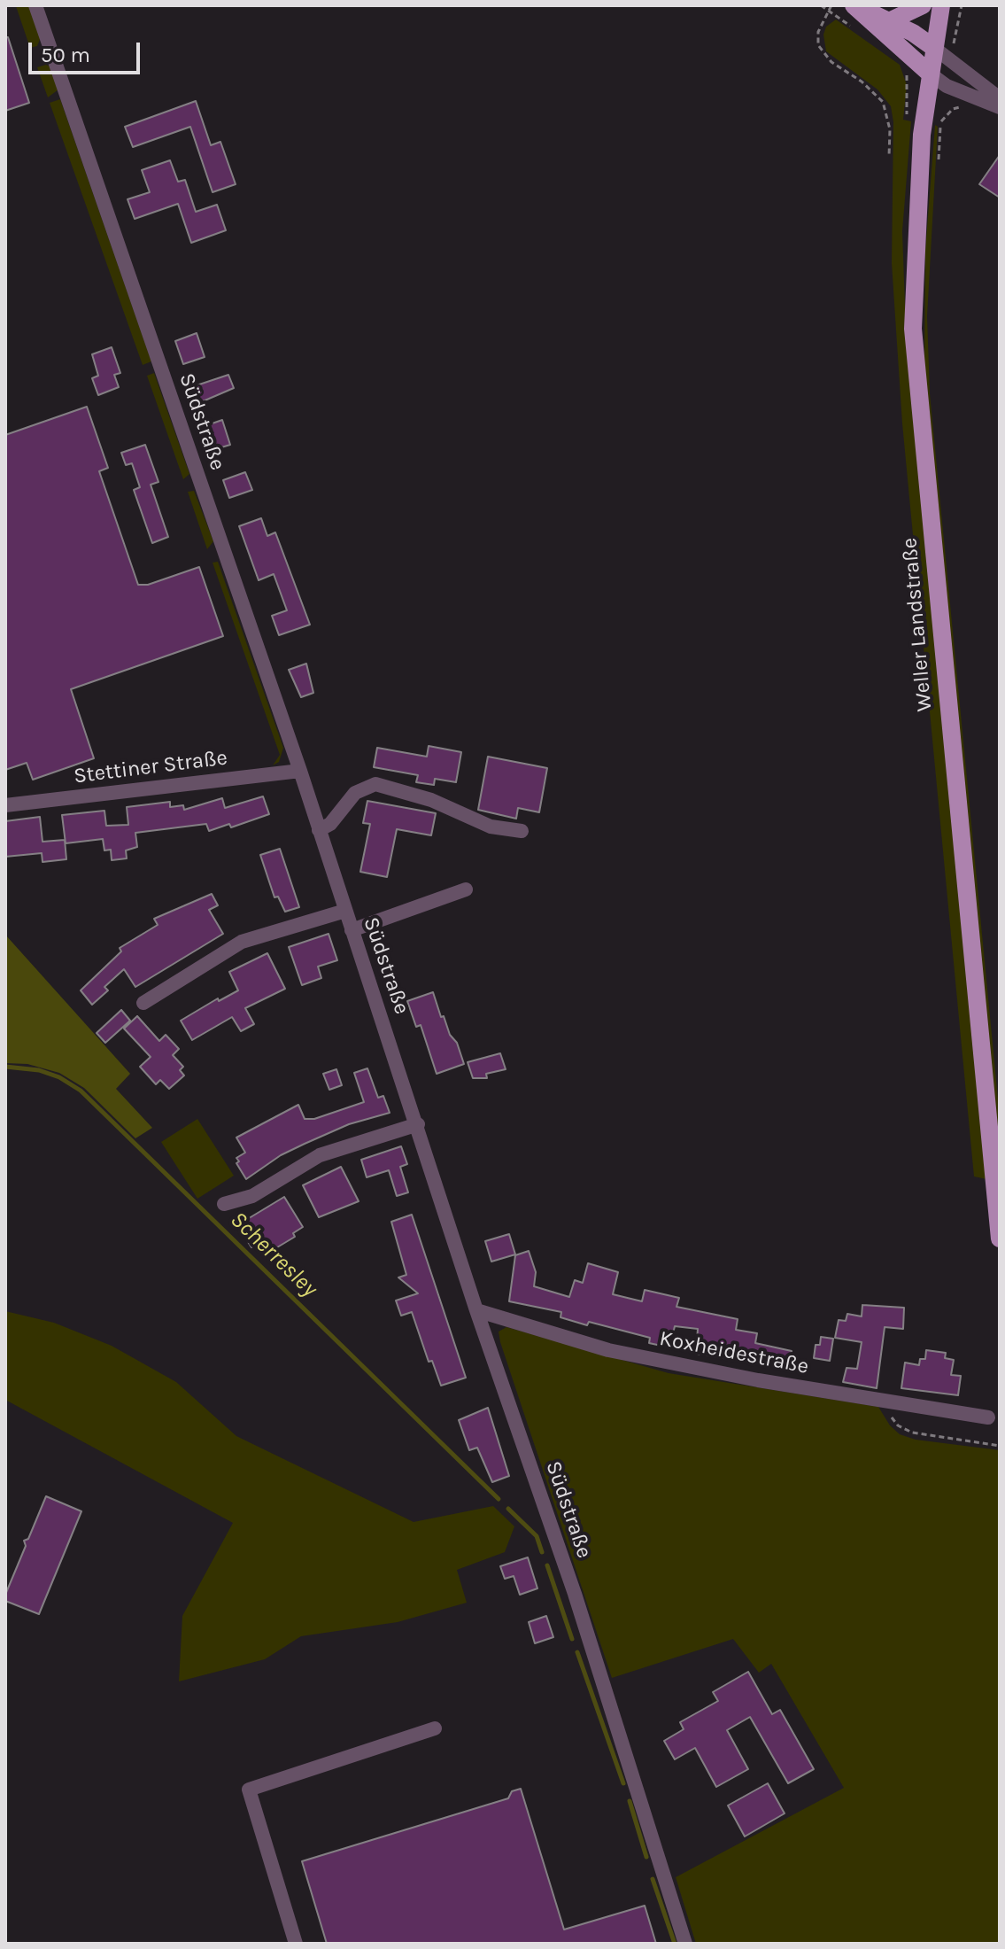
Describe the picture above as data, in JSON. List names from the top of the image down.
{
  "streets": {
    "main road": ["Weller Landstraße"],
    "street": ["Südstraße", "Stettiner Straße", "Koxheidestraße"]
  },
  "crossings": [
    ["Südstraße", "Stettiner Straße"],
    ["Südstraße", "Koxheidestraße"]
  ],
  "water": ["Scherresley"],
  "scale_bar": "50 m"
}
